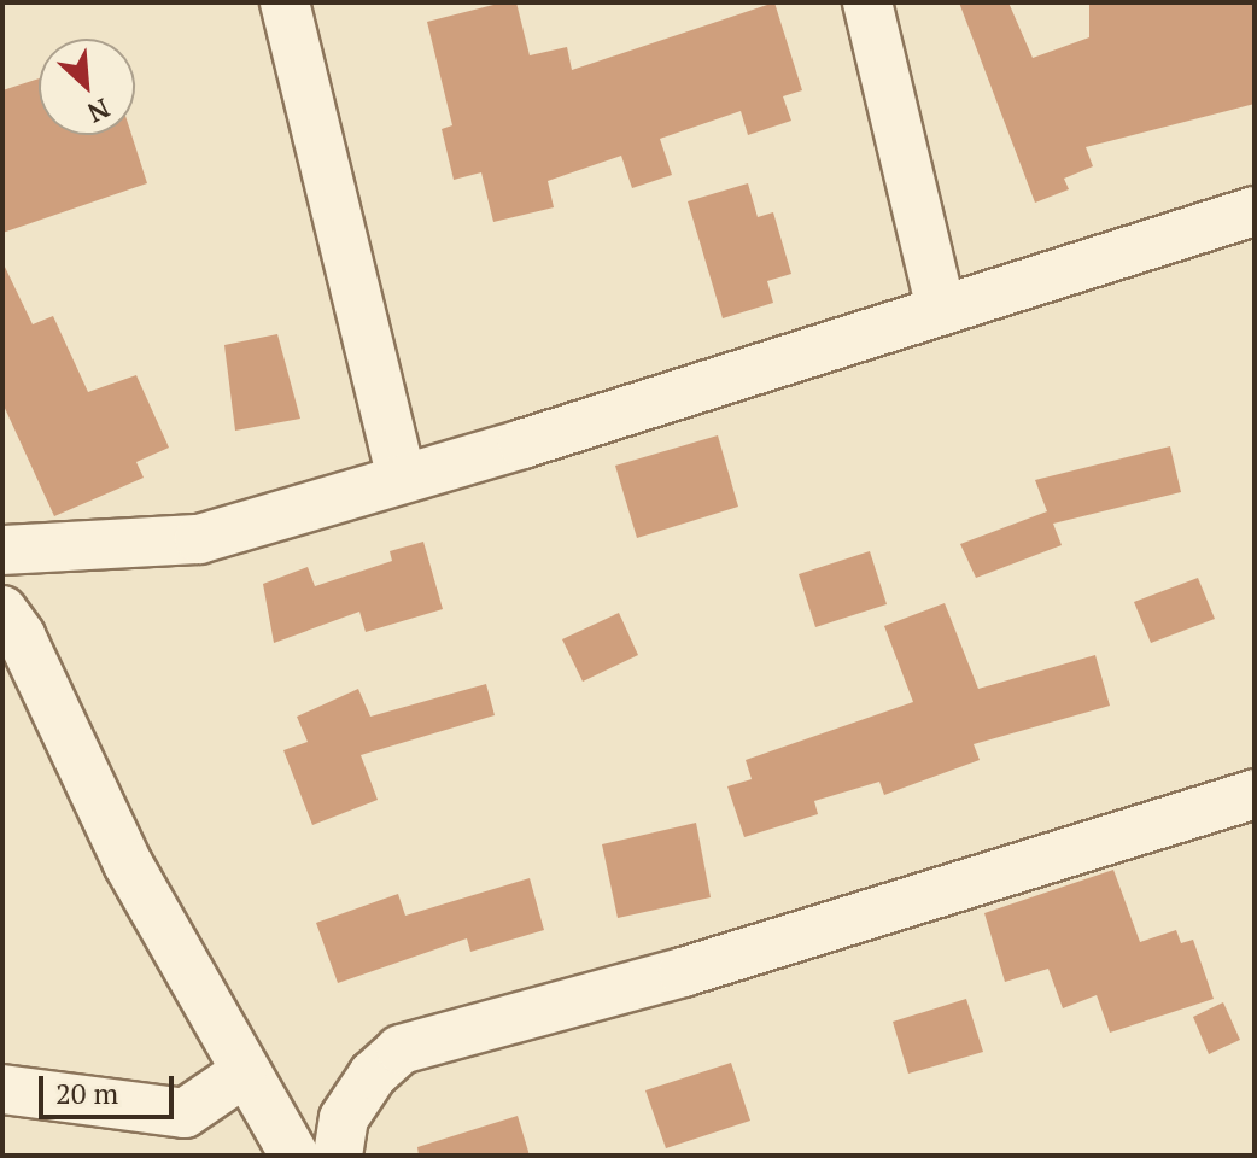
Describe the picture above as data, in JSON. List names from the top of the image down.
{
  "scale_bar": "20 m",
  "north": "bottom right"
}
